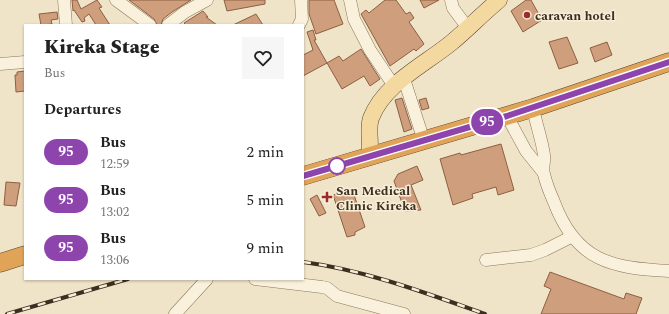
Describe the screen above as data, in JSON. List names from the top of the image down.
{
  "places": {
    "other": ["caravan hotel"],
    "health": ["San Medical Clinic Kireka"]
  },
  "lines": ["bus line 95"],
  "page": {
    "on_map": "95",
    "heading": [
      ["Kireka Stage", "Bus"],
      "Departures"
    ],
    "list": [
      {
        "mark": "95",
        "name": "Bus",
        "note": "12:59",
        "value": "2 min"
      },
      {
        "mark": "95",
        "name": "Bus",
        "note": "13:02",
        "value": "5 min"
      },
      {
        "mark": "95",
        "name": "Bus",
        "note": "13:06",
        "value": "9 min"
      }
    ]
  }
}
